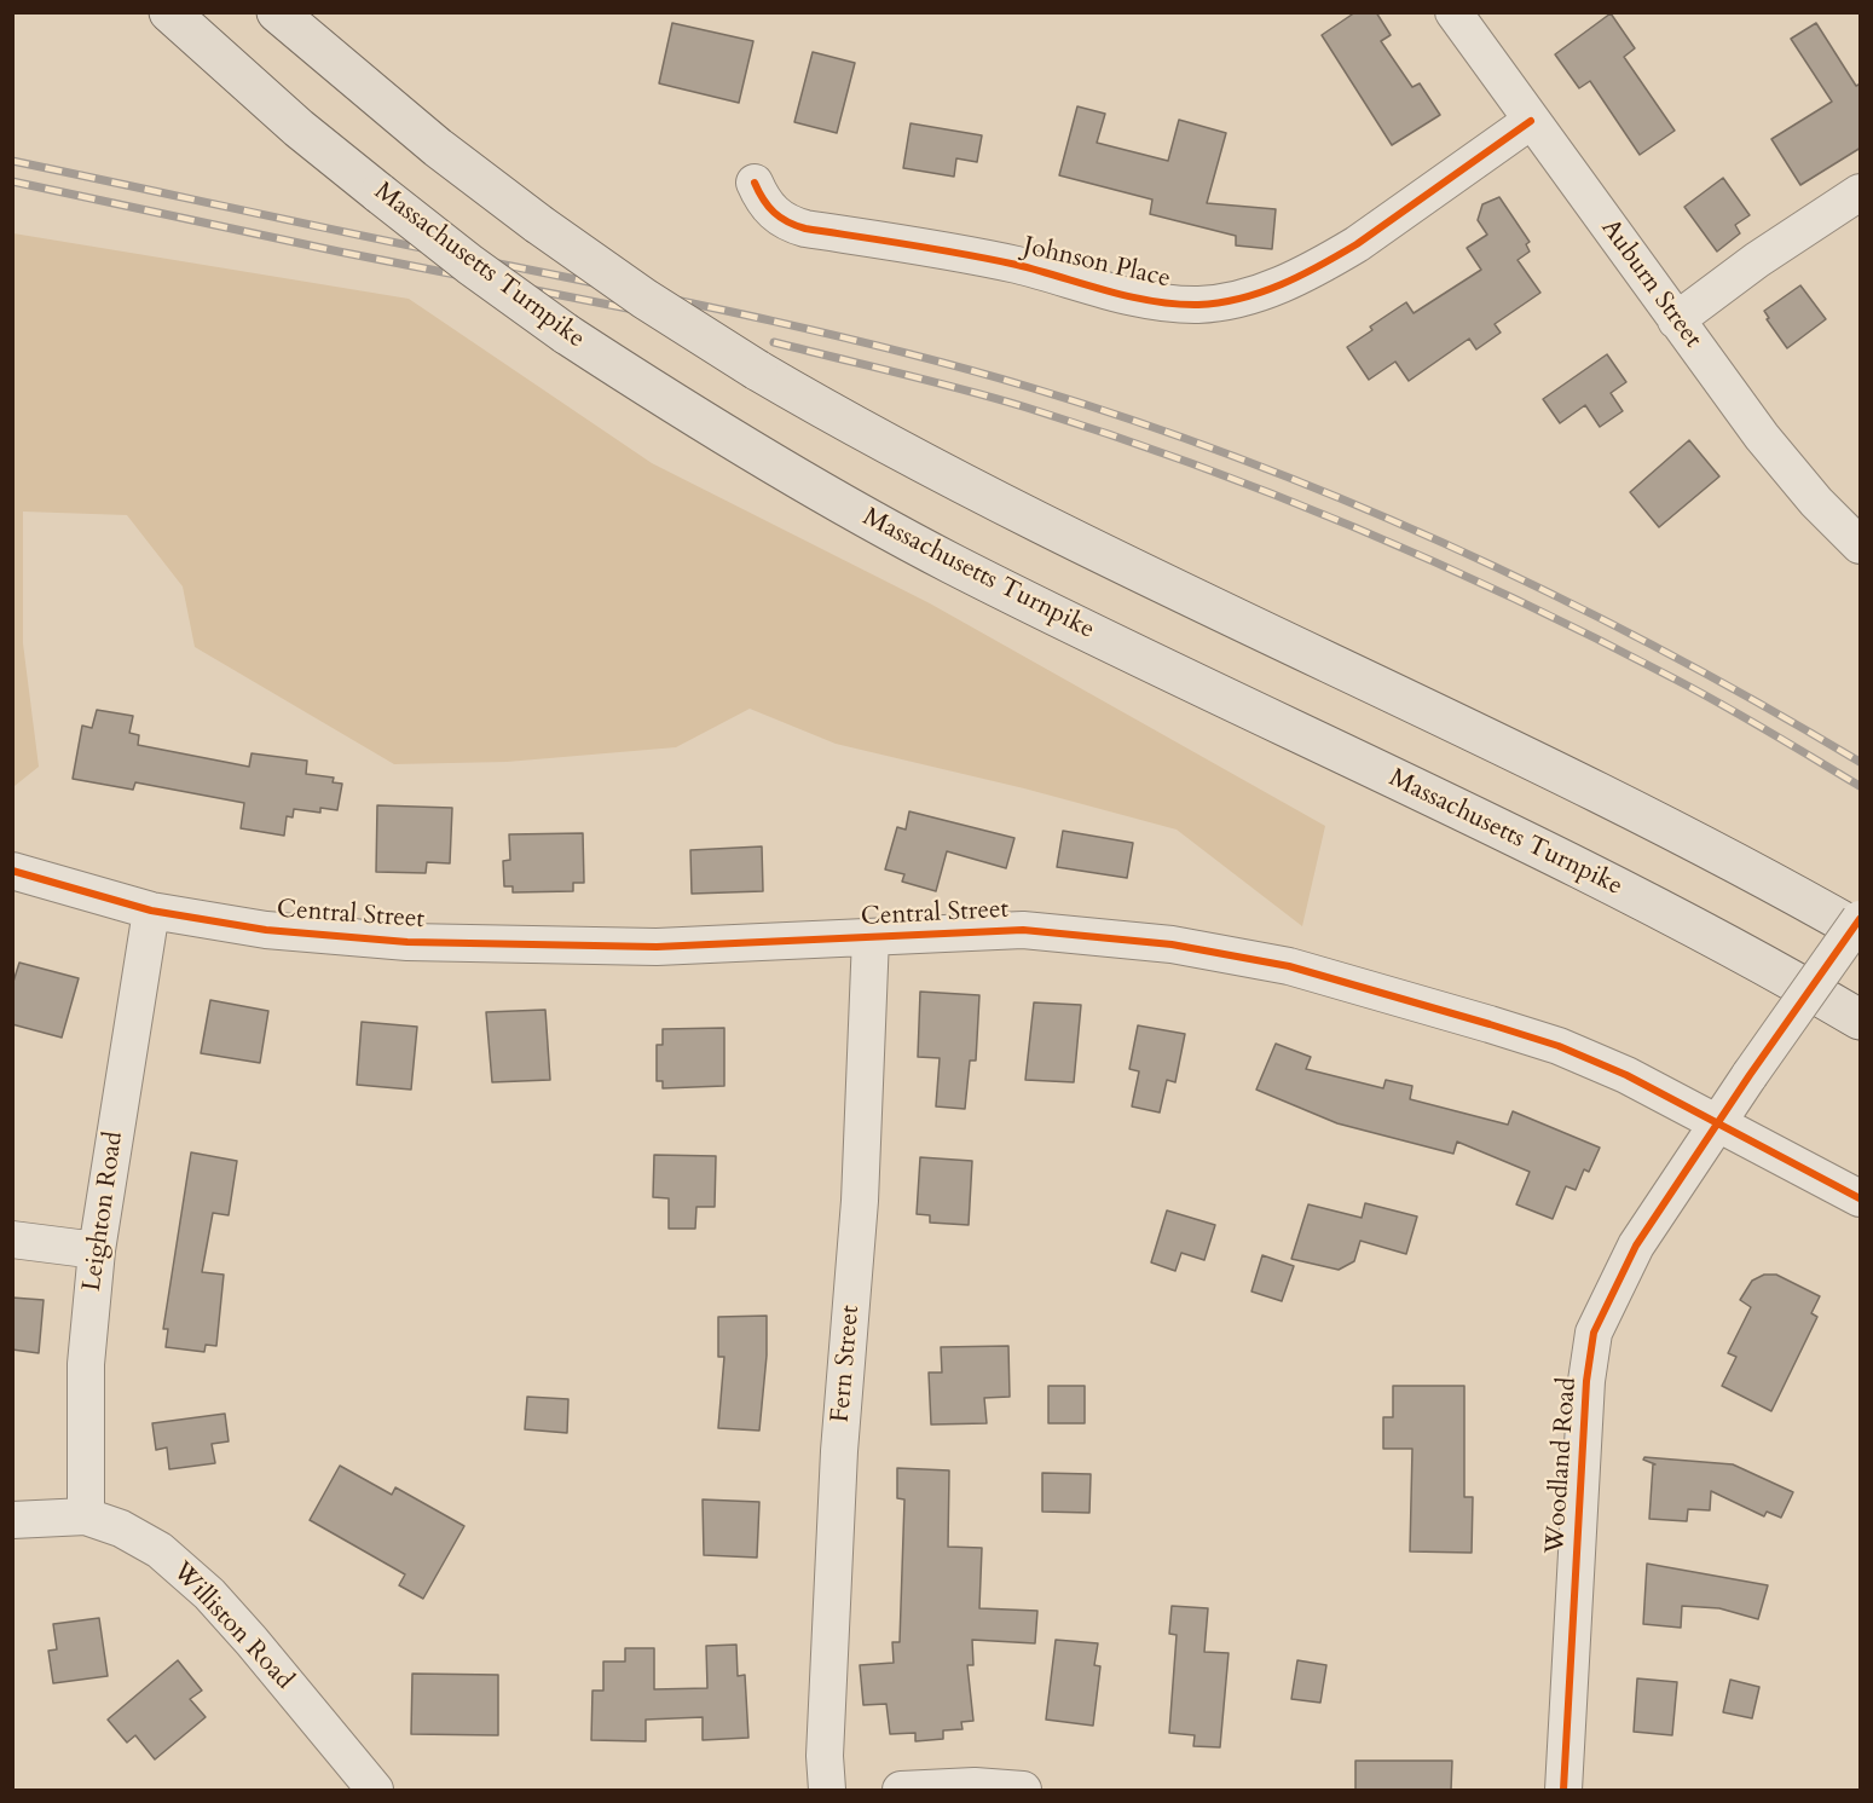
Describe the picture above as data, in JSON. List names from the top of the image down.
{
  "streets": {
    "highway": ["Massachusetts Turnpike"],
    "street": [
      "Johnson Place",
      "Auburn Street",
      "Central Street",
      "Leighton Road",
      "Fern Street",
      "Woodland Road",
      "Williston Road"
    ]
  },
  "crossings": [
    ["Johnson Place", "Auburn Street"],
    ["Central Street", "Leighton Road"],
    ["Central Street", "Fern Street"],
    ["Central Street", "Woodland Road"],
    ["Leighton Road", "Williston Road"]
  ]
}
